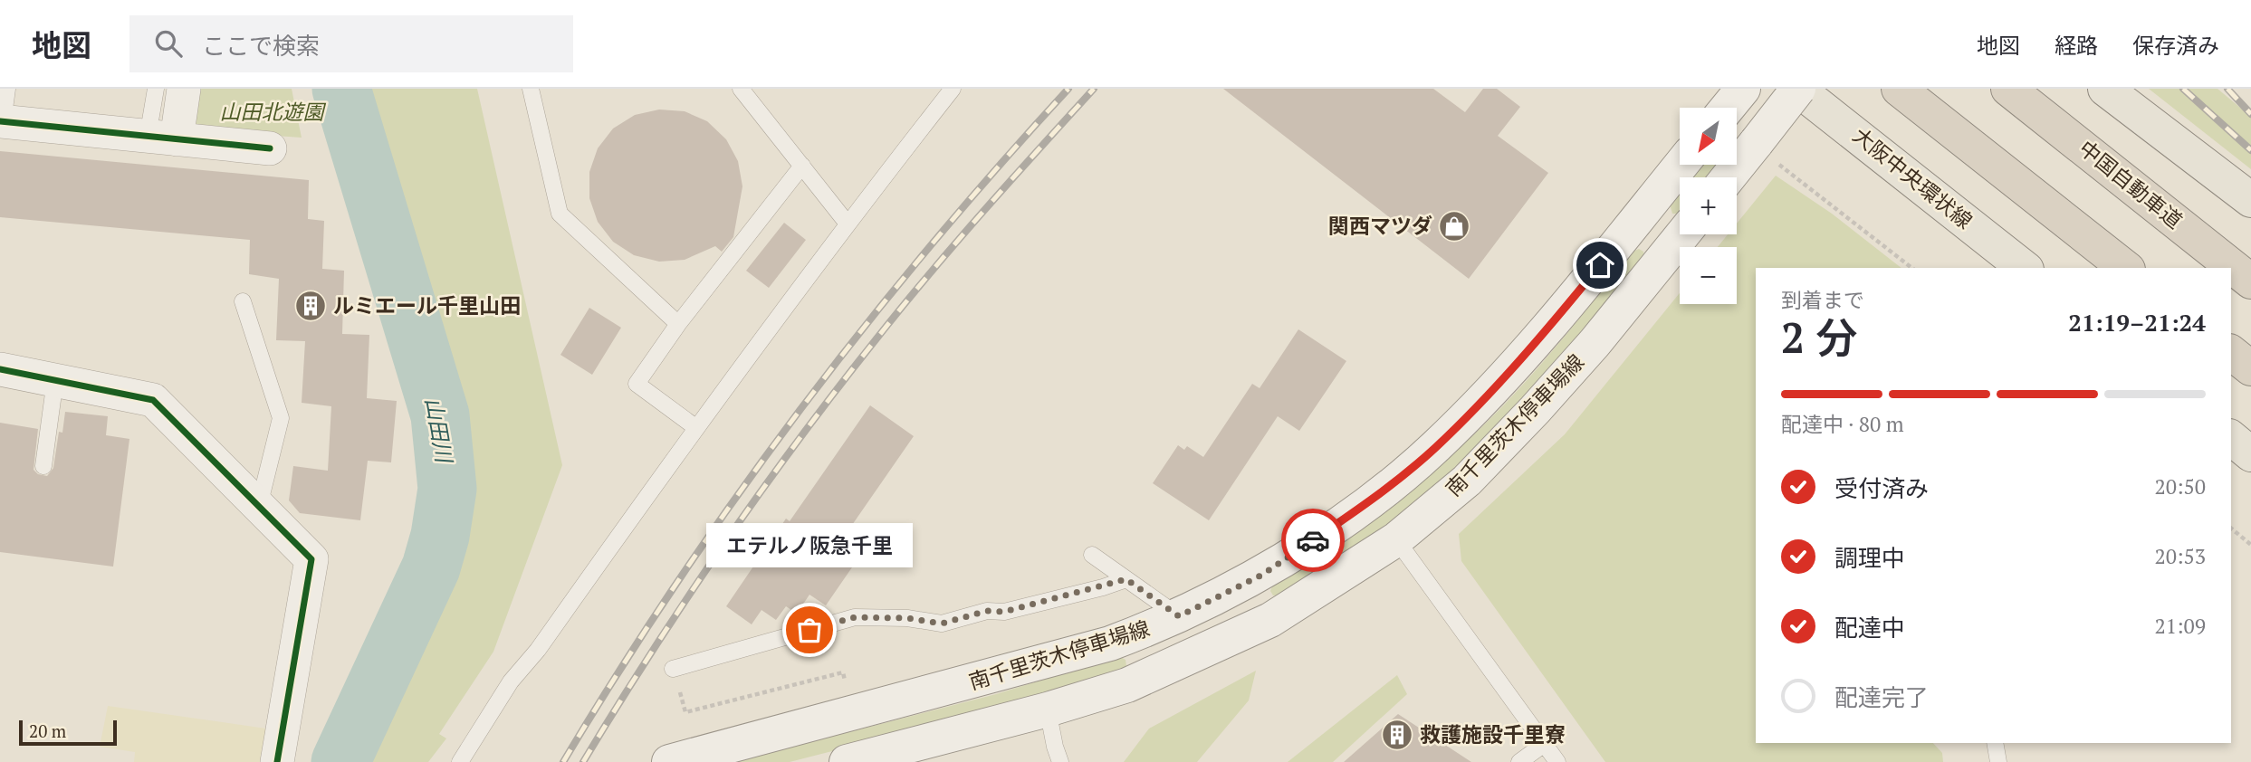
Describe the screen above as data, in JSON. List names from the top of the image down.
{
  "streets": {
    "highway": ["中国自動車道"],
    "main road": ["大阪中央環状線", "南千里茨木停車場線"]
  },
  "water": ["山田川"],
  "parks": ["山田北遊園"],
  "places": {
    "shop": ["関西マツダ"],
    "building": ["ルミエール千里山田", "救護施設千里寮"],
    "other": ["エテルノ阪急千里"]
  },
  "scale_bar": "20 m",
  "north": "bottom left",
  "page": {
    "header": "地図",
    "search": "ここで検索",
    "nav": ["地図", "経路", "保存済み"],
    "map_buttons": ["+", "−"],
    "heading": ["2 分", "到着まで", "21:19–21:24"],
    "bar": "配達中 · 80 m",
    "list": [
      ["受付済み", "20:50"],
      ["調理中", "20:53"],
      ["配達中", "21:09"],
      "配達完了"
    ],
    "bubble": "エテルノ阪急千里",
    "scale": "20 m"
  }
}
